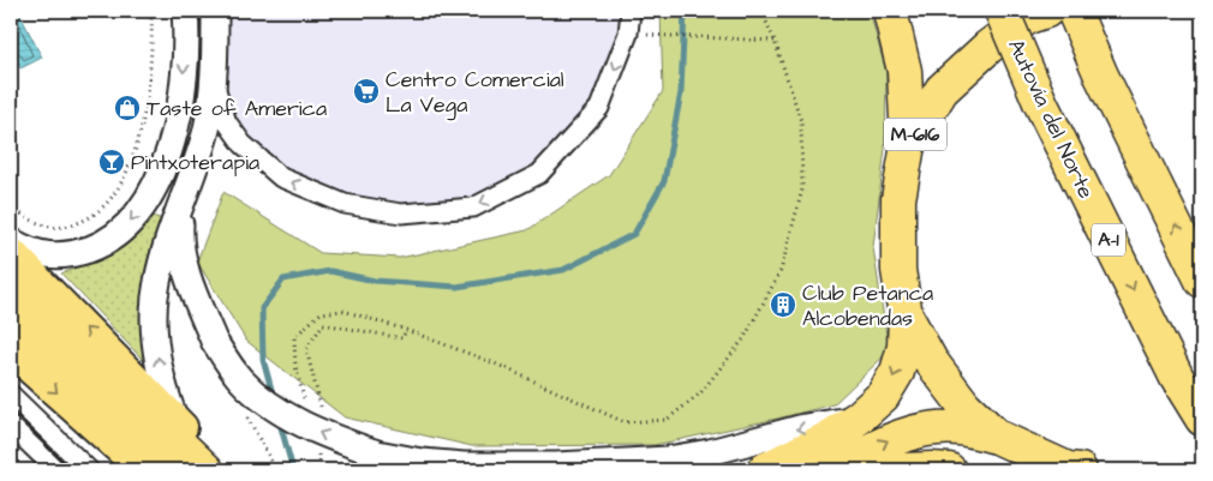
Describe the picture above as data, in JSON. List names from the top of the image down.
{
  "streets": {
    "highway": ["Autovía del Norte", "M-616", "A-1"]
  },
  "places": {
    "supermarket": ["Centro Comercial La Vega"],
    "shop": ["Taste of America"],
    "bar": ["Pintxoterapia"],
    "building": ["Club Petanca Alcobendas"]
  }
}
